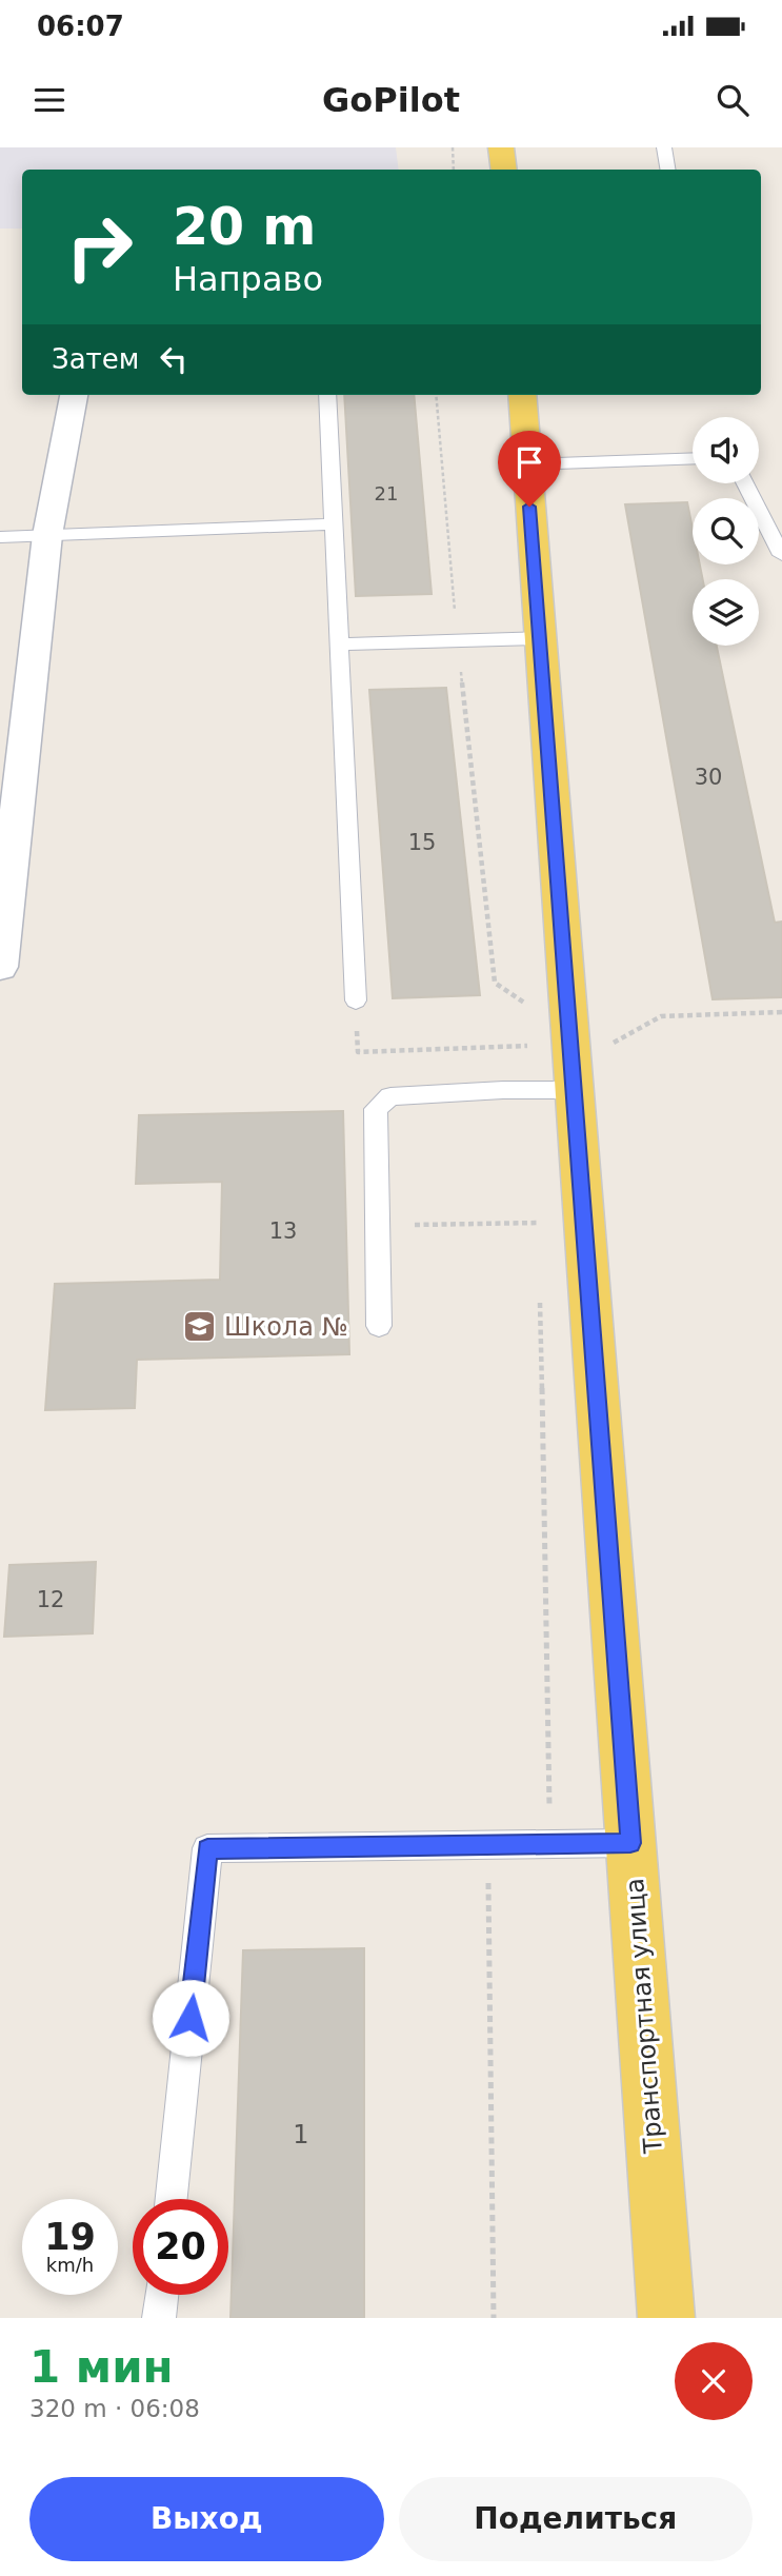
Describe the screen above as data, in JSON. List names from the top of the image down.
{
  "streets": {
    "main road": ["Транспортная улица"]
  },
  "places": {
    "school or university": ["Школа №"]
  },
  "house_numbers": [
    "21",
    "30",
    "15",
    "13",
    "12",
    "1"
  ],
  "page": {
    "status": "06:07",
    "header": "GoPilot",
    "turn": ["20 m", "Направо"],
    "then": "Затем",
    "speed": "19 km/h",
    "limit": "20",
    "heading": ["1 мин", "320 m · 06:08"],
    "buttons": ["Выход", "Поделиться"]
  }
}
